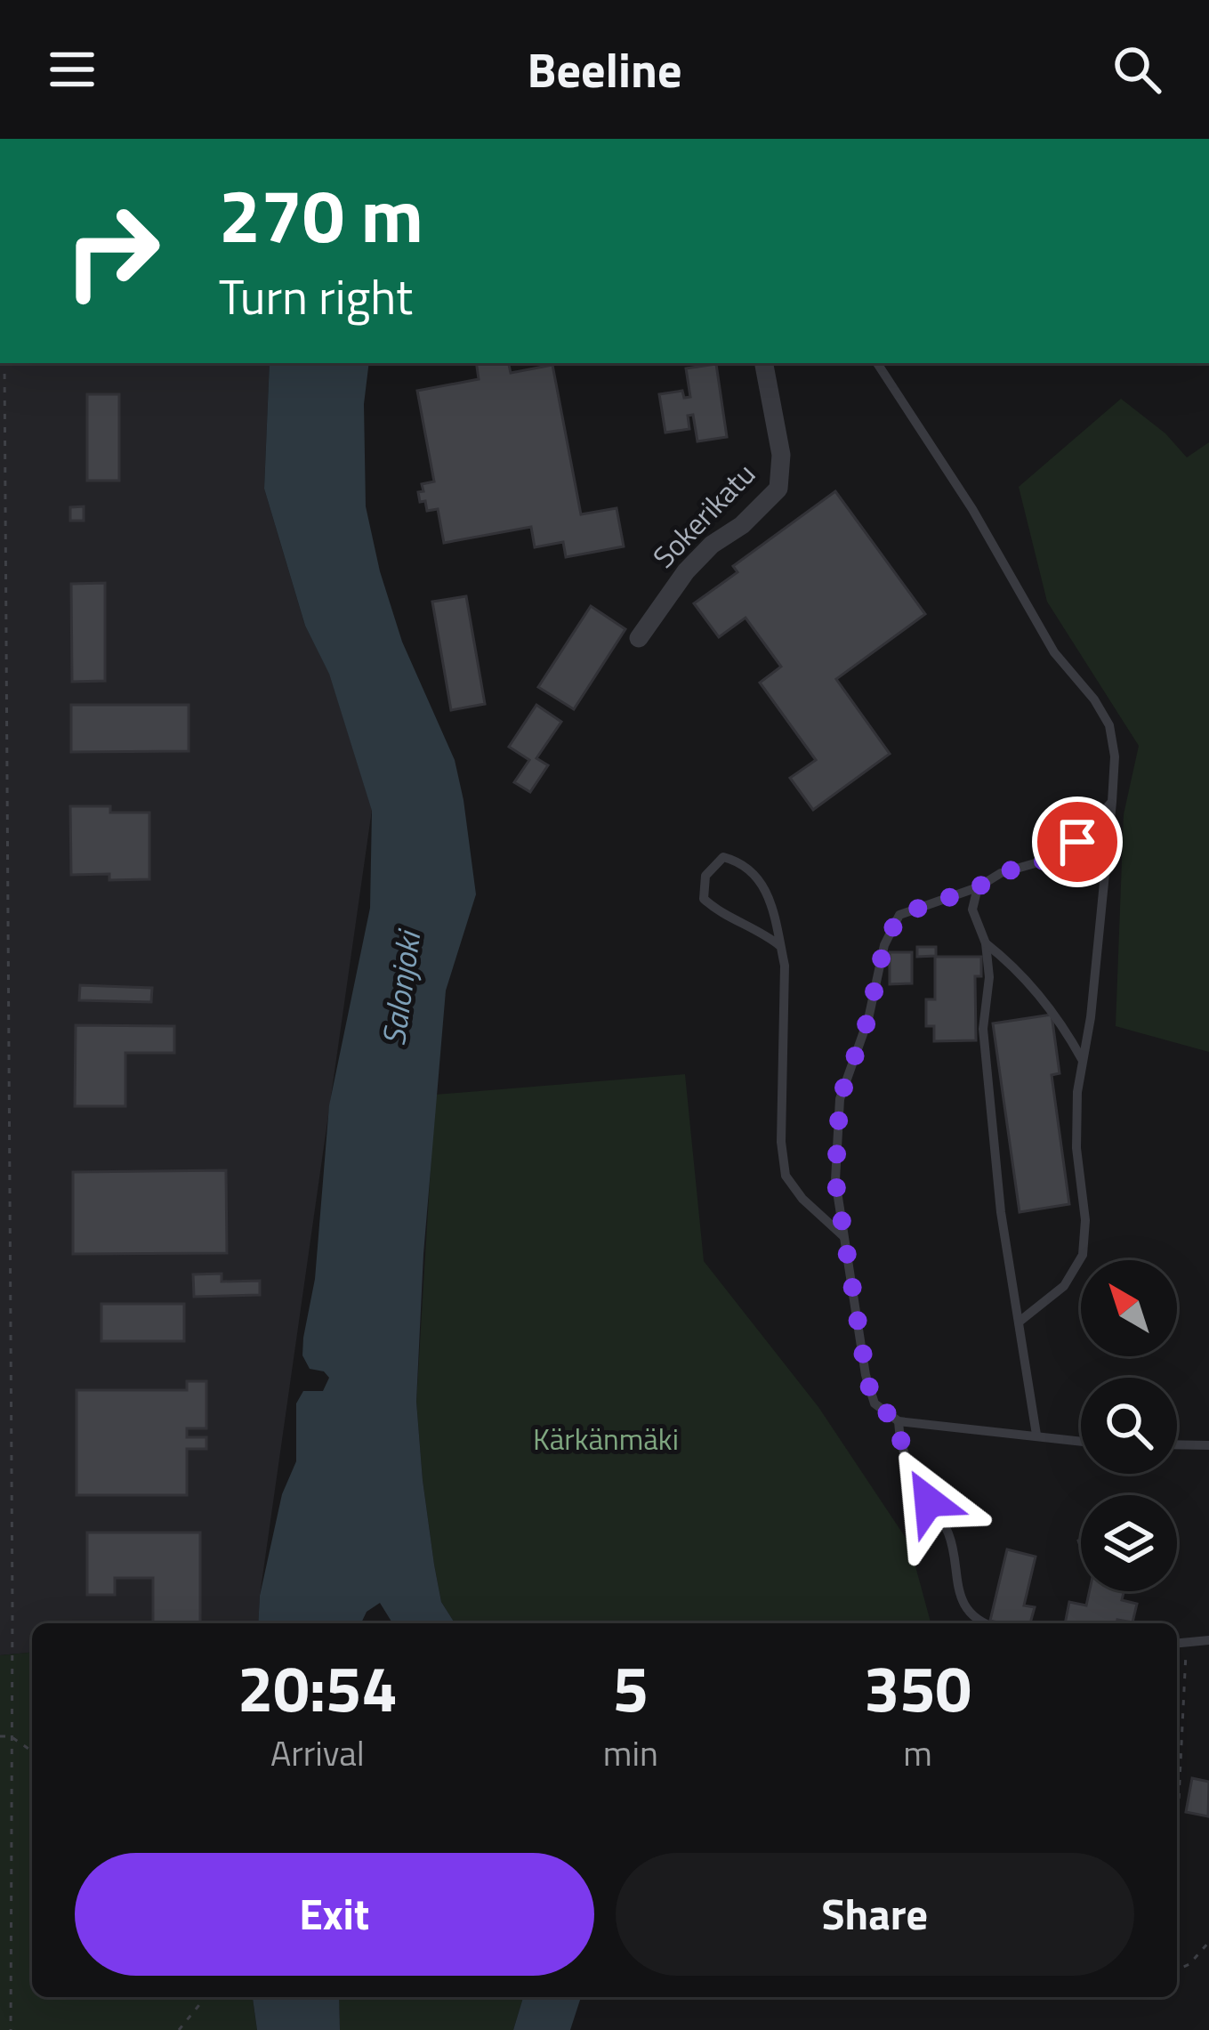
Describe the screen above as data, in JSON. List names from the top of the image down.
{
  "streets": {
    "street": ["Sokerikatu"]
  },
  "water": ["Salonjoki"],
  "parks": ["Kärkänmäki"],
  "north": "top left",
  "page": {
    "header": "Beeline",
    "turn": ["270 m", "Turn right"],
    "eta": [
      "20:54",
      "Arrival",
      "5",
      "min",
      "350",
      "m"
    ],
    "buttons": ["Exit", "Share"]
  }
}
